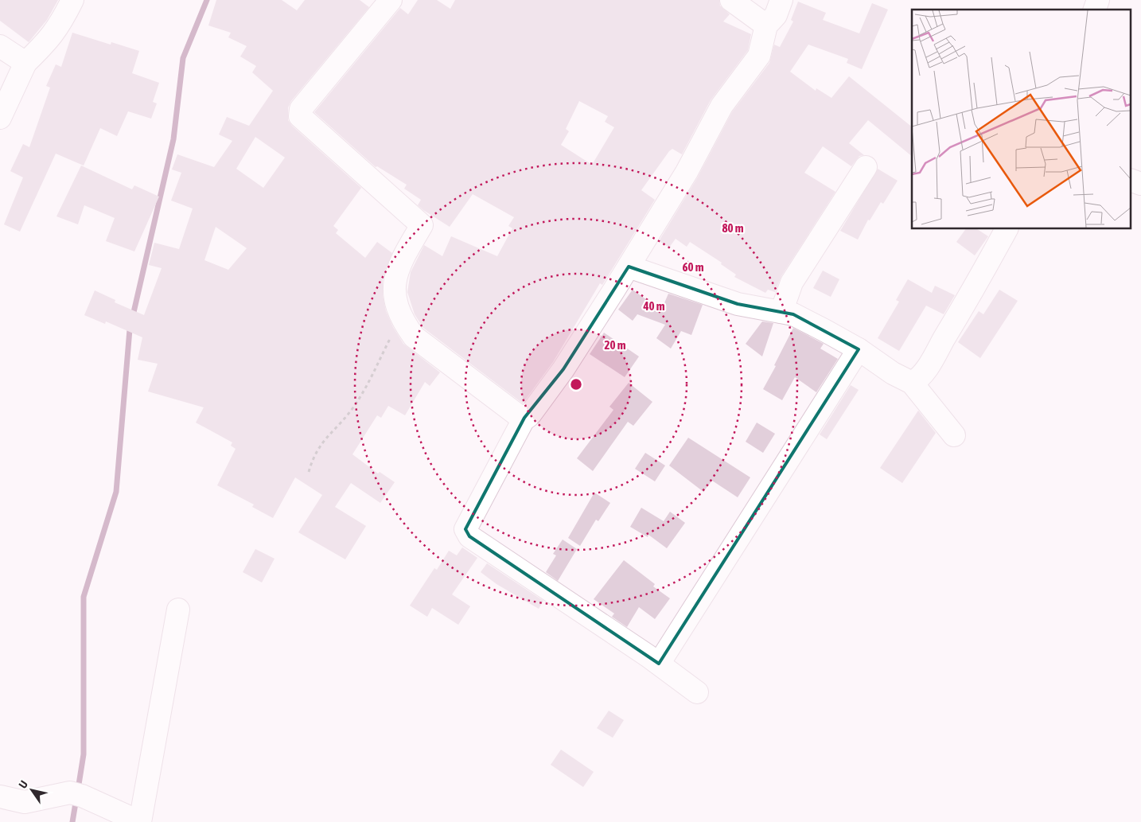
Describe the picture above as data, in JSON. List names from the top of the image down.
{
  "north": "top left",
  "rings": [
    "80 m",
    "60 m",
    "40 m",
    "20 m"
  ]
}
